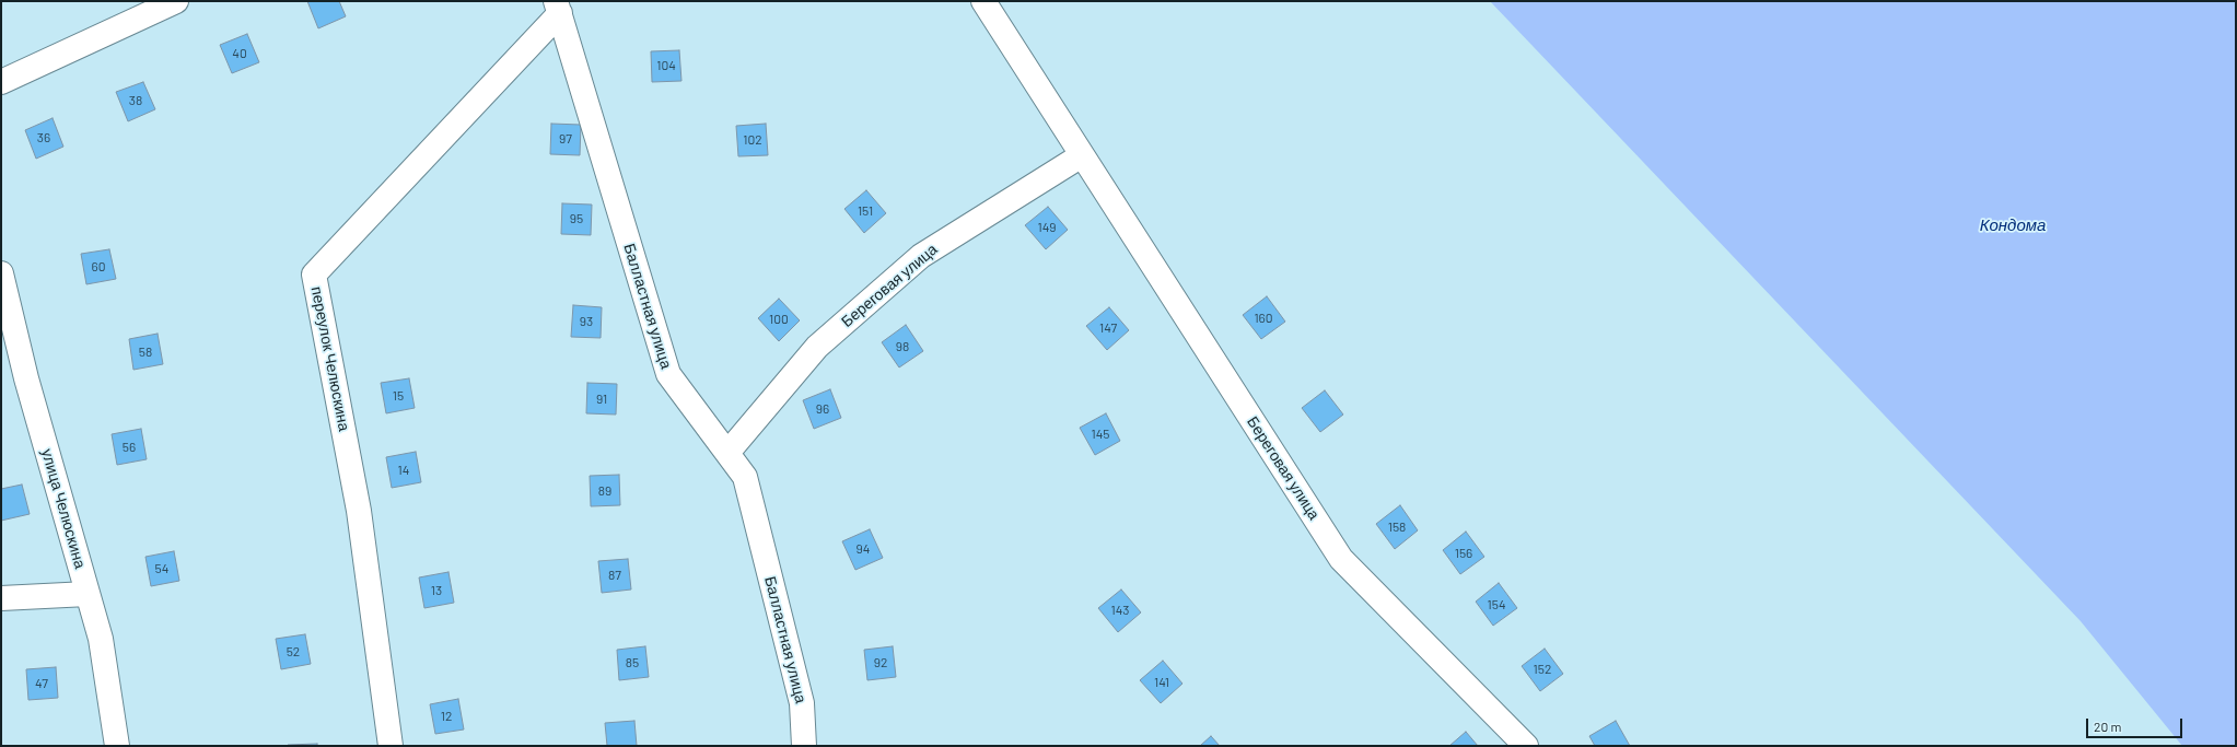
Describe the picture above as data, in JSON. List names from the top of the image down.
{
  "streets": {
    "street": [
      "Береговая улица",
      "Балластная улица",
      "переулок Челюскина",
      "улица Челюскина"
    ]
  },
  "crossings": [
    ["Береговая улица", "Балластная улица"],
    ["Балластная улица", "переулок Челюскина"]
  ],
  "water": ["Кондома"],
  "house_numbers": [
    "40",
    "104",
    "38",
    "36",
    "97",
    "102",
    "151",
    "95",
    "149",
    "60",
    "160",
    "100",
    "93",
    "147",
    "98",
    "58",
    "15",
    "91",
    "96",
    "145",
    "56",
    "14",
    "89",
    "158",
    "94",
    "156",
    "54",
    "87",
    "13",
    "154",
    "143",
    "52",
    "85",
    "92",
    "152",
    "141",
    "47",
    "12"
  ],
  "scale_bar": "20 m"
}
